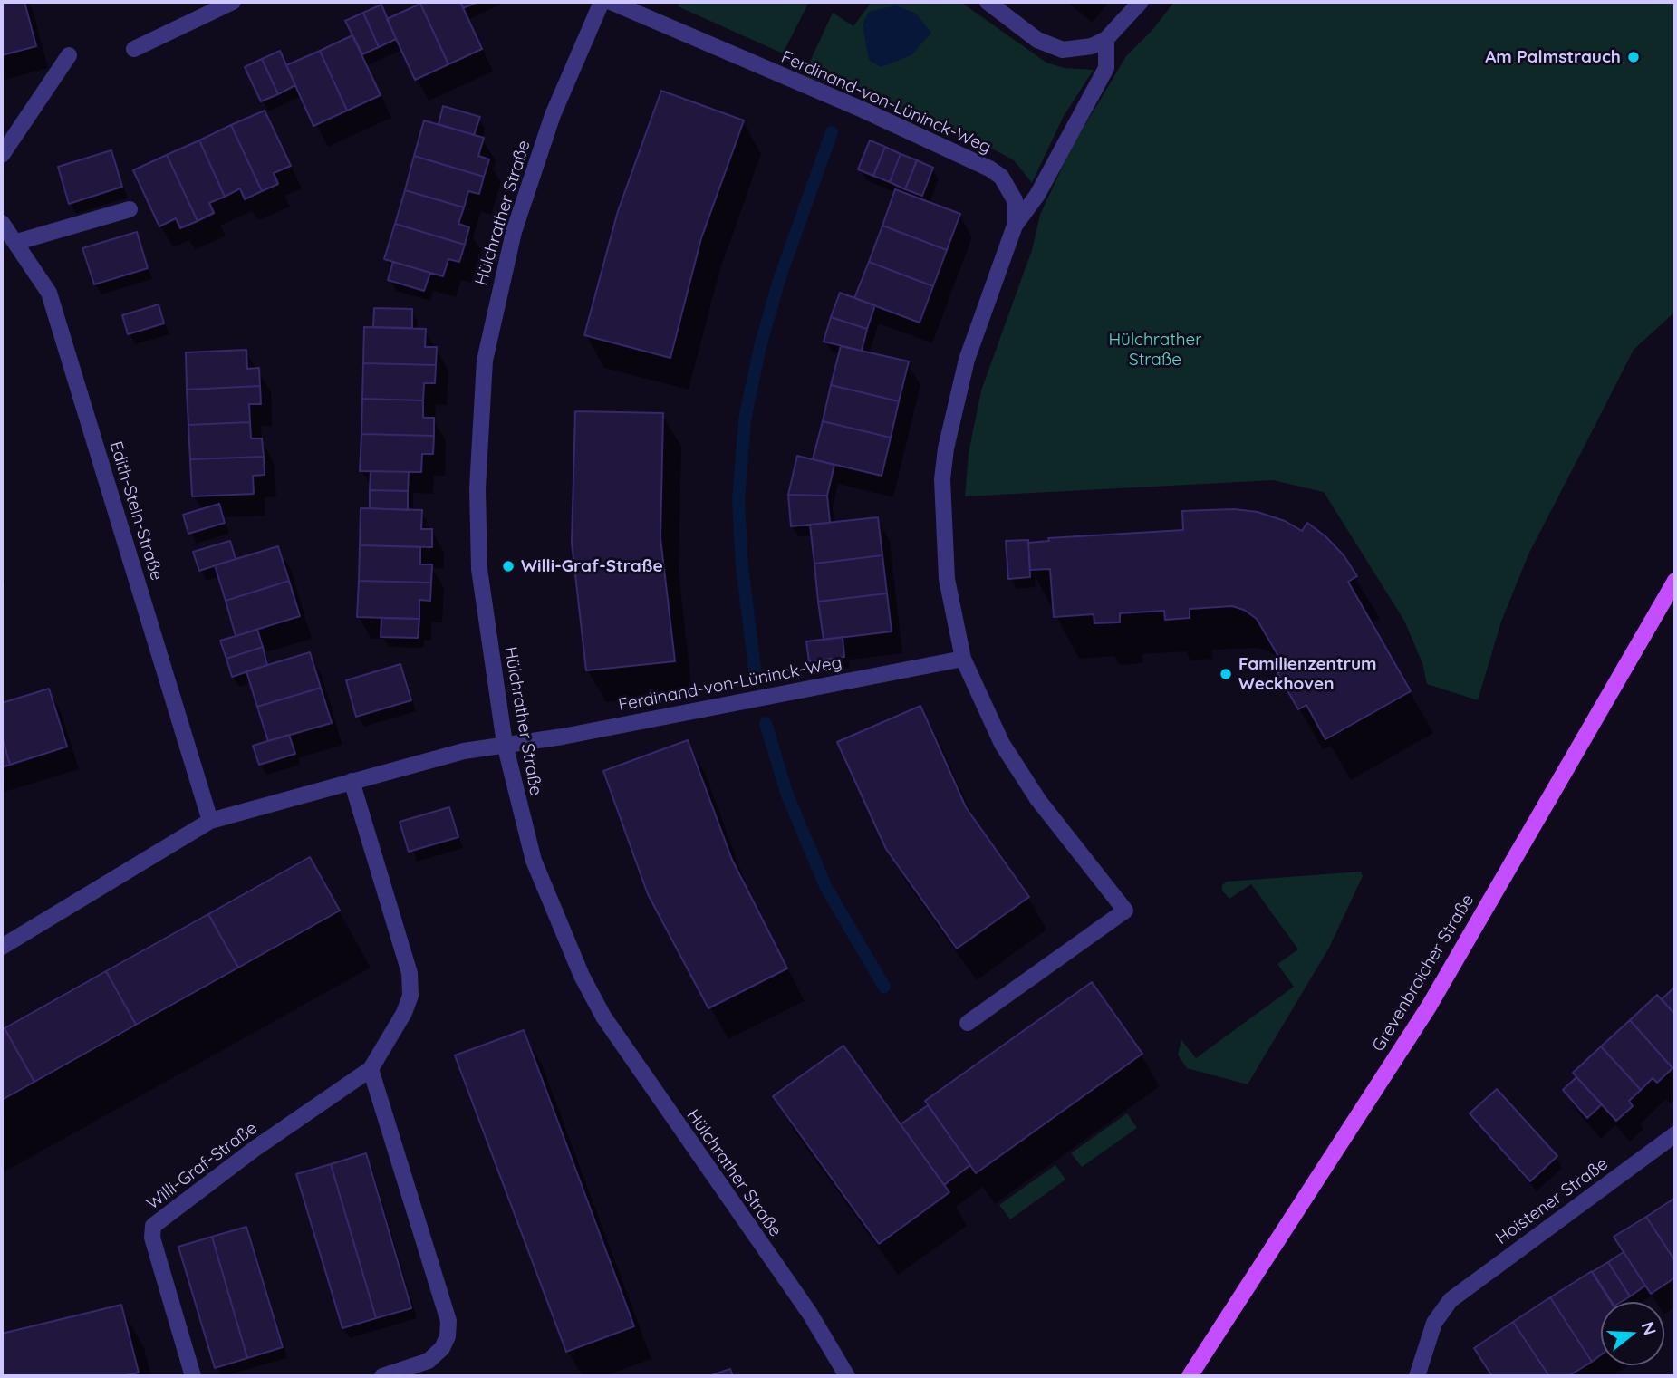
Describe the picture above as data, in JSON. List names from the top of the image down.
{
  "streets": {
    "main road": ["Grevenbroicher Straße"],
    "street": [
      "Ferdinand-von-Lüninck-Weg",
      "Hülchrather Straße",
      "Edith-Stein-Straße",
      "Willi-Graf-Straße",
      "Hoistener Straße"
    ]
  },
  "crossings": [
    ["Ferdinand-von-Lüninck-Weg", "Hülchrather Straße"]
  ],
  "parks": ["Hülchrather Straße"],
  "places": ["Am Palmstrauch", "Willi-Graf-Straße", "Familienzentrum Weckhoven"],
  "north": "right"
}
